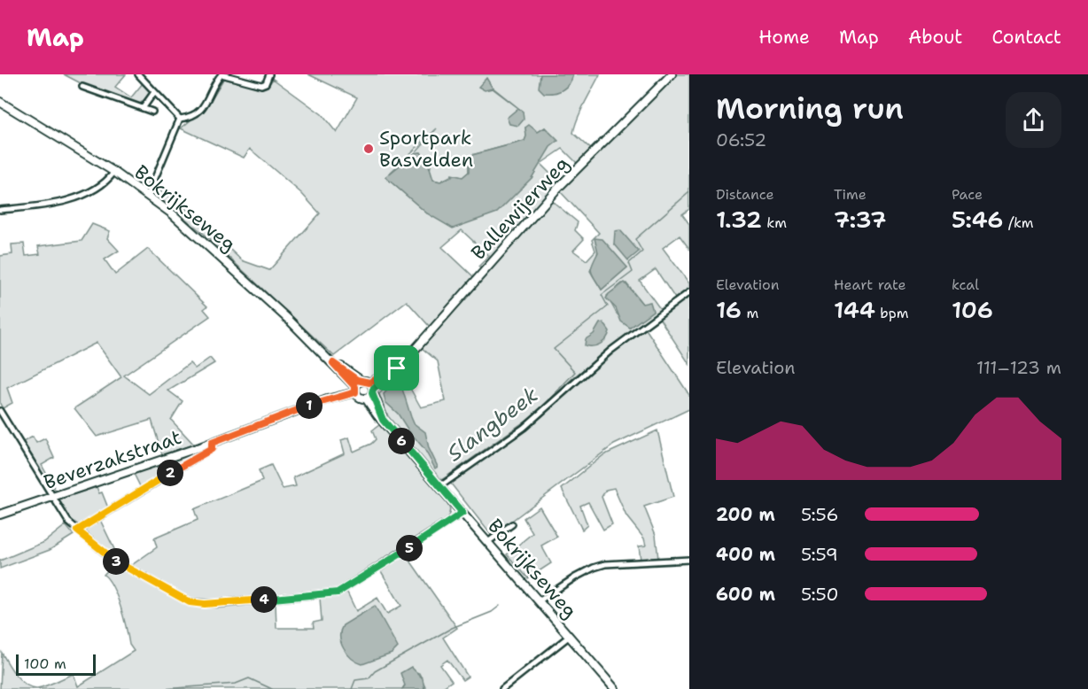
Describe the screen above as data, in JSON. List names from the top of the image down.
{
  "streets": {
    "street": ["Bokrijkseweg", "Ballewijerweg", "Beverzakstraat"]
  },
  "crossings": [
    ["Bokrijkseweg", "Ballewijerweg"],
    ["Bokrijkseweg", "Beverzakstraat"]
  ],
  "water": ["Slangbeek"],
  "places": ["Sportpark Basvelden"],
  "scale_bar": "100 m",
  "page": {
    "header": "Map",
    "nav": [
      "Home",
      "Map",
      "About",
      "Contact"
    ],
    "heading": ["Morning run", "06:52"],
    "stats": [
      ["Distance", "1.32 km"],
      ["Time", "7:37"],
      ["Pace", "5:46 /km"],
      ["Elevation", "16 m"],
      ["Heart rate", "144 bpm"],
      ["kcal", "106"]
    ],
    "chart": ["Elevation", "111–123 m"],
    "pins": [
      "1",
      "6",
      "2",
      "5",
      "3",
      "4"
    ],
    "list": [
      {
        "name": "200 m",
        "note": "5:56"
      },
      {
        "name": "400 m",
        "note": "5:59"
      },
      {
        "name": "600 m",
        "note": "5:50"
      }
    ],
    "scale": "100 m"
  }
}
